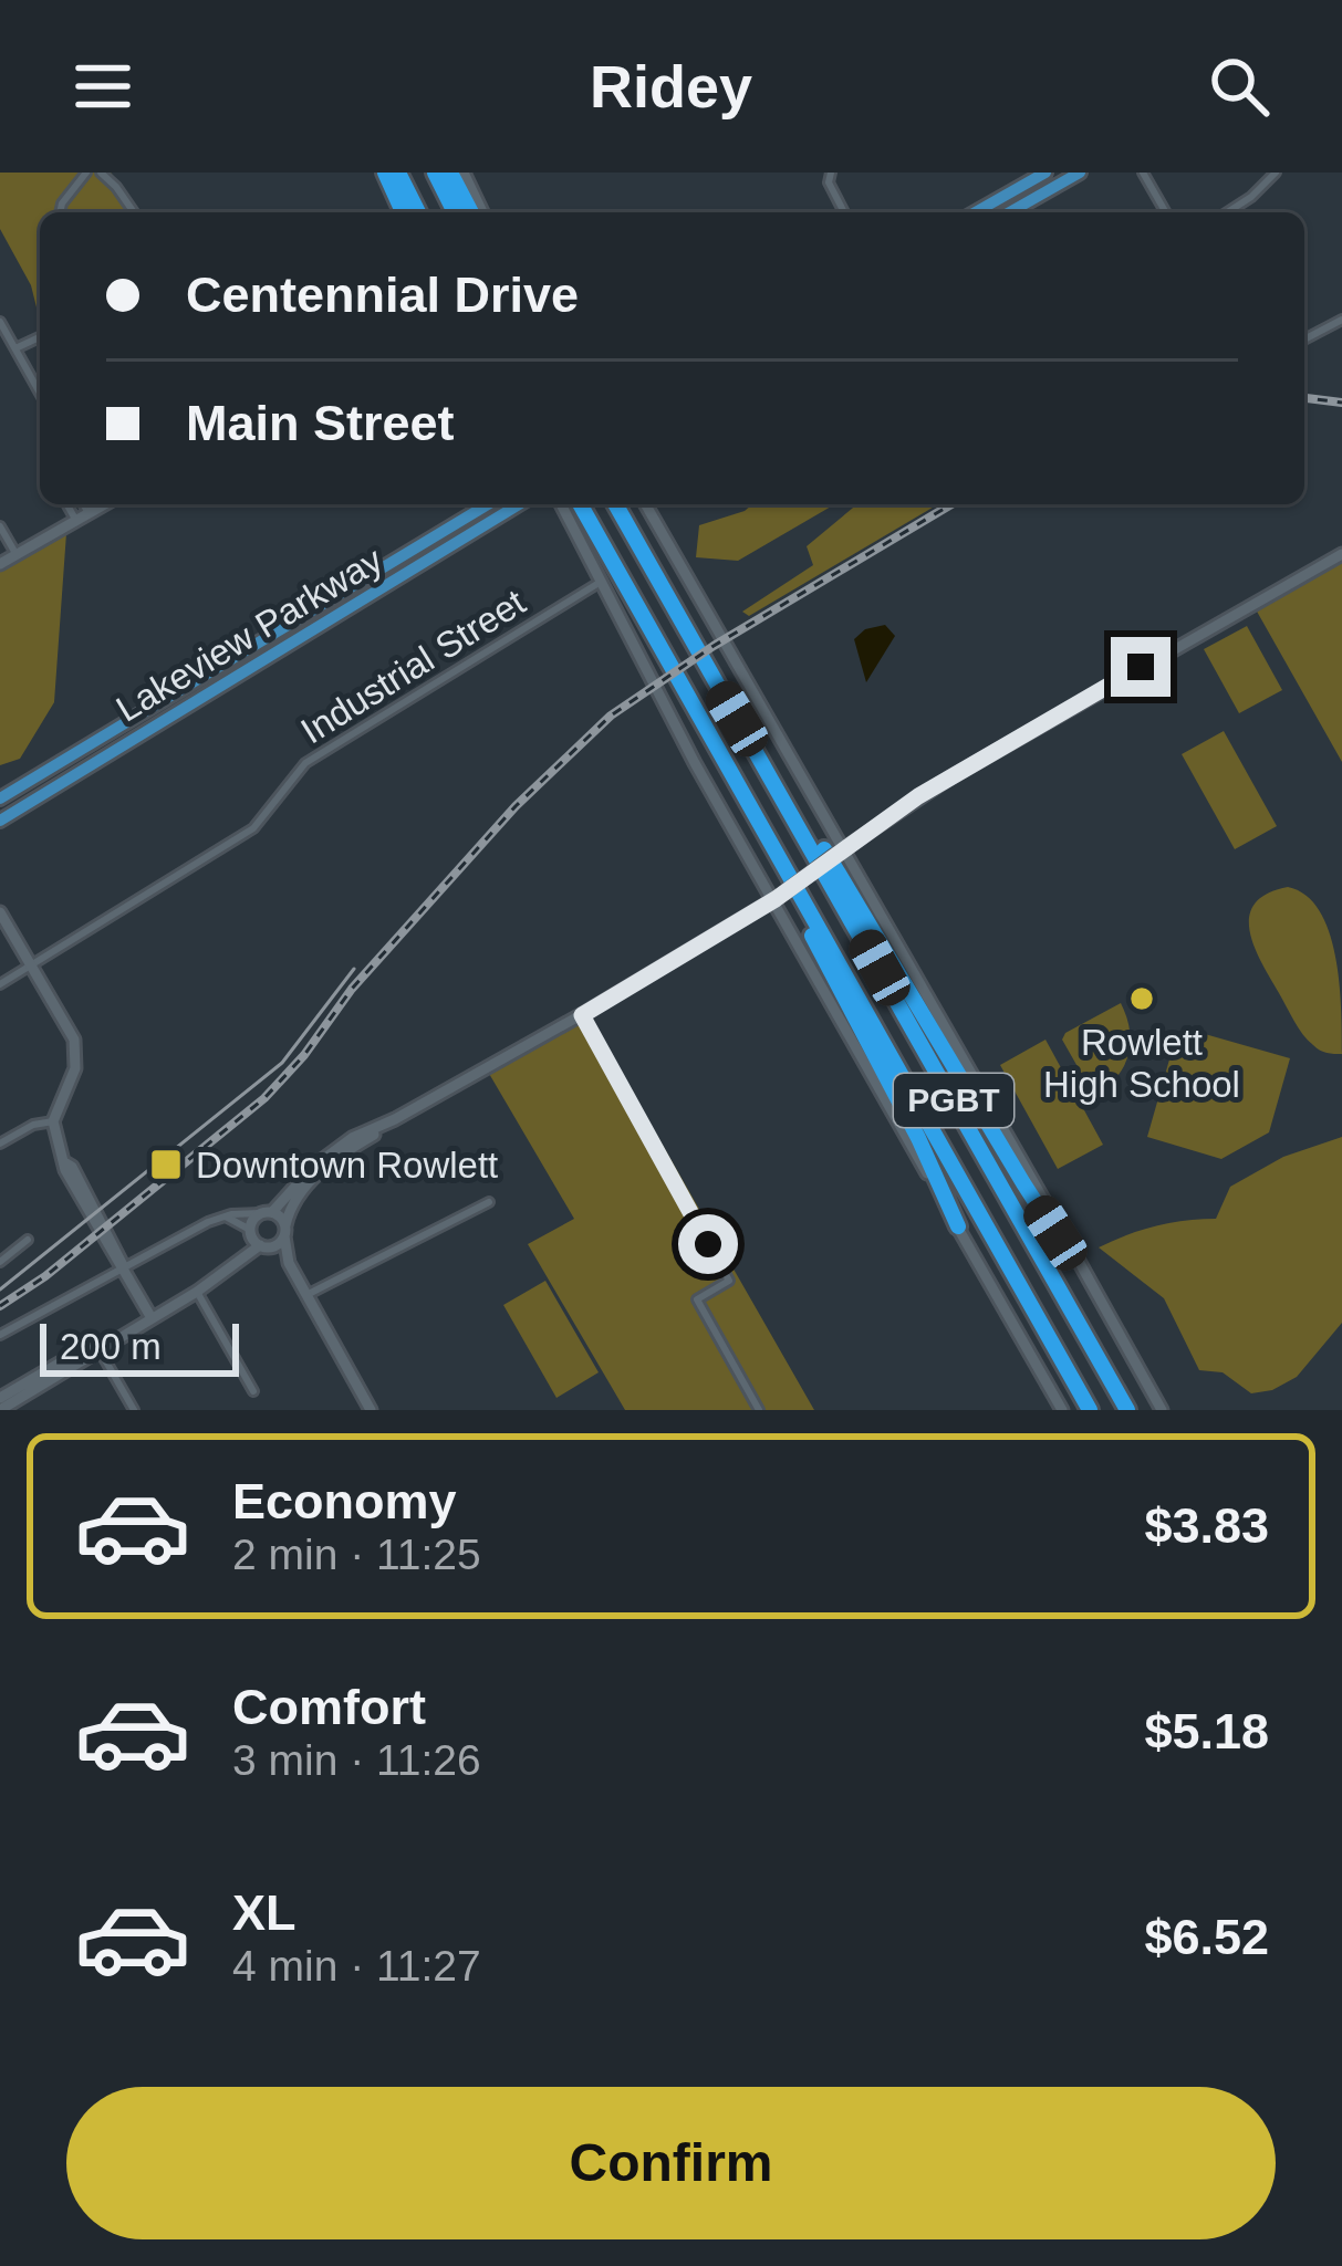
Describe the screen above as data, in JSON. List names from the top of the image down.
{
  "streets": {
    "highway": ["PGBT"],
    "main road": ["Lakeview Parkway"],
    "street": ["Industrial Street"]
  },
  "places": {
    "other": ["Rowlett High School"],
    "transit": ["Downtown Rowlett"]
  },
  "scale_bar": "200 m",
  "page": {
    "header": "Ridey",
    "banner": ["Centennial Drive", "Main Street"],
    "scale": "200 m",
    "list": [
      {
        "name": "Economy",
        "note": "2 min · 11:25",
        "value": "$3.83"
      },
      {
        "name": "Comfort",
        "note": "3 min · 11:26",
        "value": "$5.18"
      },
      {
        "name": "XL",
        "note": "4 min · 11:27",
        "value": "$6.52"
      }
    ],
    "buttons": "Confirm"
  }
}
